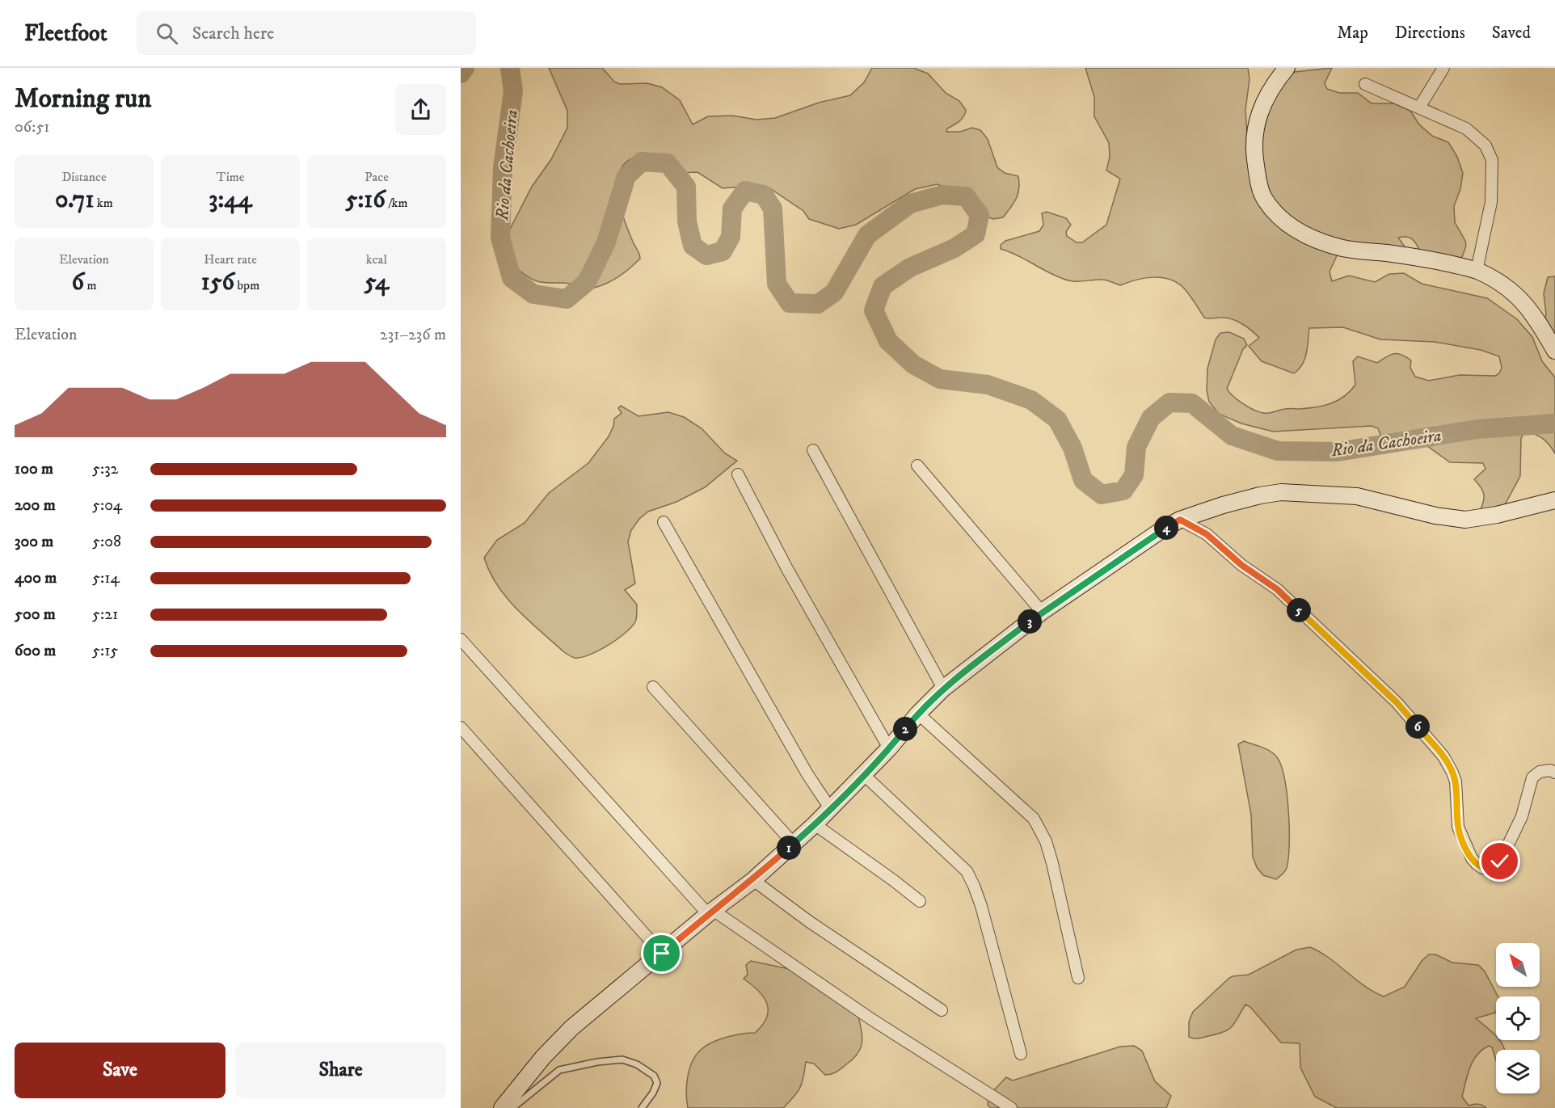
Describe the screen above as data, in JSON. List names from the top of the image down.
{
  "water": ["Rio da Cachoeira"],
  "north": "top left",
  "page": {
    "header": "Fleetfoot",
    "search": "Search here",
    "nav": ["Map", "Directions", "Saved"],
    "heading": ["Morning run", "06:51"],
    "stats": [
      ["Distance", "0.71 km"],
      ["Time", "3:44"],
      ["Pace", "5:16 /km"],
      ["Elevation", "6 m"],
      ["Heart rate", "156 bpm"],
      ["kcal", "54"]
    ],
    "chart": ["Elevation", "231–236 m"],
    "list": [
      {
        "name": "100 m",
        "note": "5:32"
      },
      {
        "name": "200 m",
        "note": "5:04"
      },
      {
        "name": "300 m",
        "note": "5:08"
      },
      {
        "name": "400 m",
        "note": "5:14"
      },
      {
        "name": "500 m",
        "note": "5:21"
      },
      {
        "name": "600 m",
        "note": "5:15"
      }
    ],
    "pins": [
      "4",
      "5",
      "3",
      "6",
      "2",
      "1"
    ],
    "buttons": ["Save", "Share"]
  }
}
